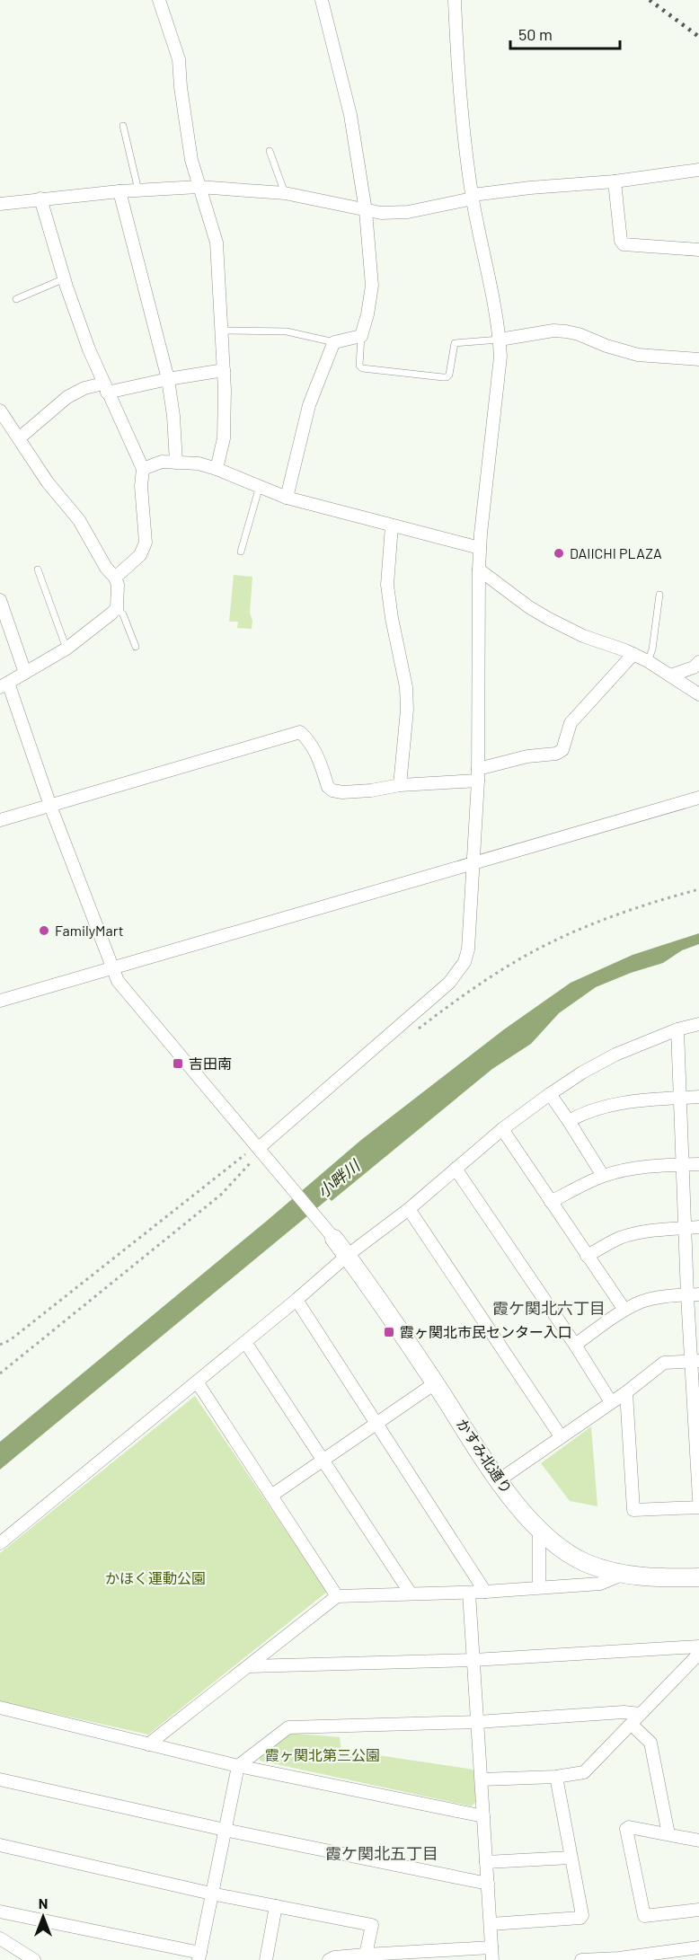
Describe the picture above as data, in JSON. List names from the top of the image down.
{
  "streets": {
    "street": ["かすみ北通り"]
  },
  "districts": ["霞ケ関北六丁目", "霞ケ関北五丁目"],
  "water": ["小畔川"],
  "parks": ["かほく運動公園", "霞ヶ関北第三公園"],
  "places": {
    "other": ["DAIICHI PLAZA", "FamilyMart"],
    "transit": ["吉田南", "霞ヶ関北市民センター入口"]
  },
  "scale_bar": "50 m",
  "north": "top"
}
